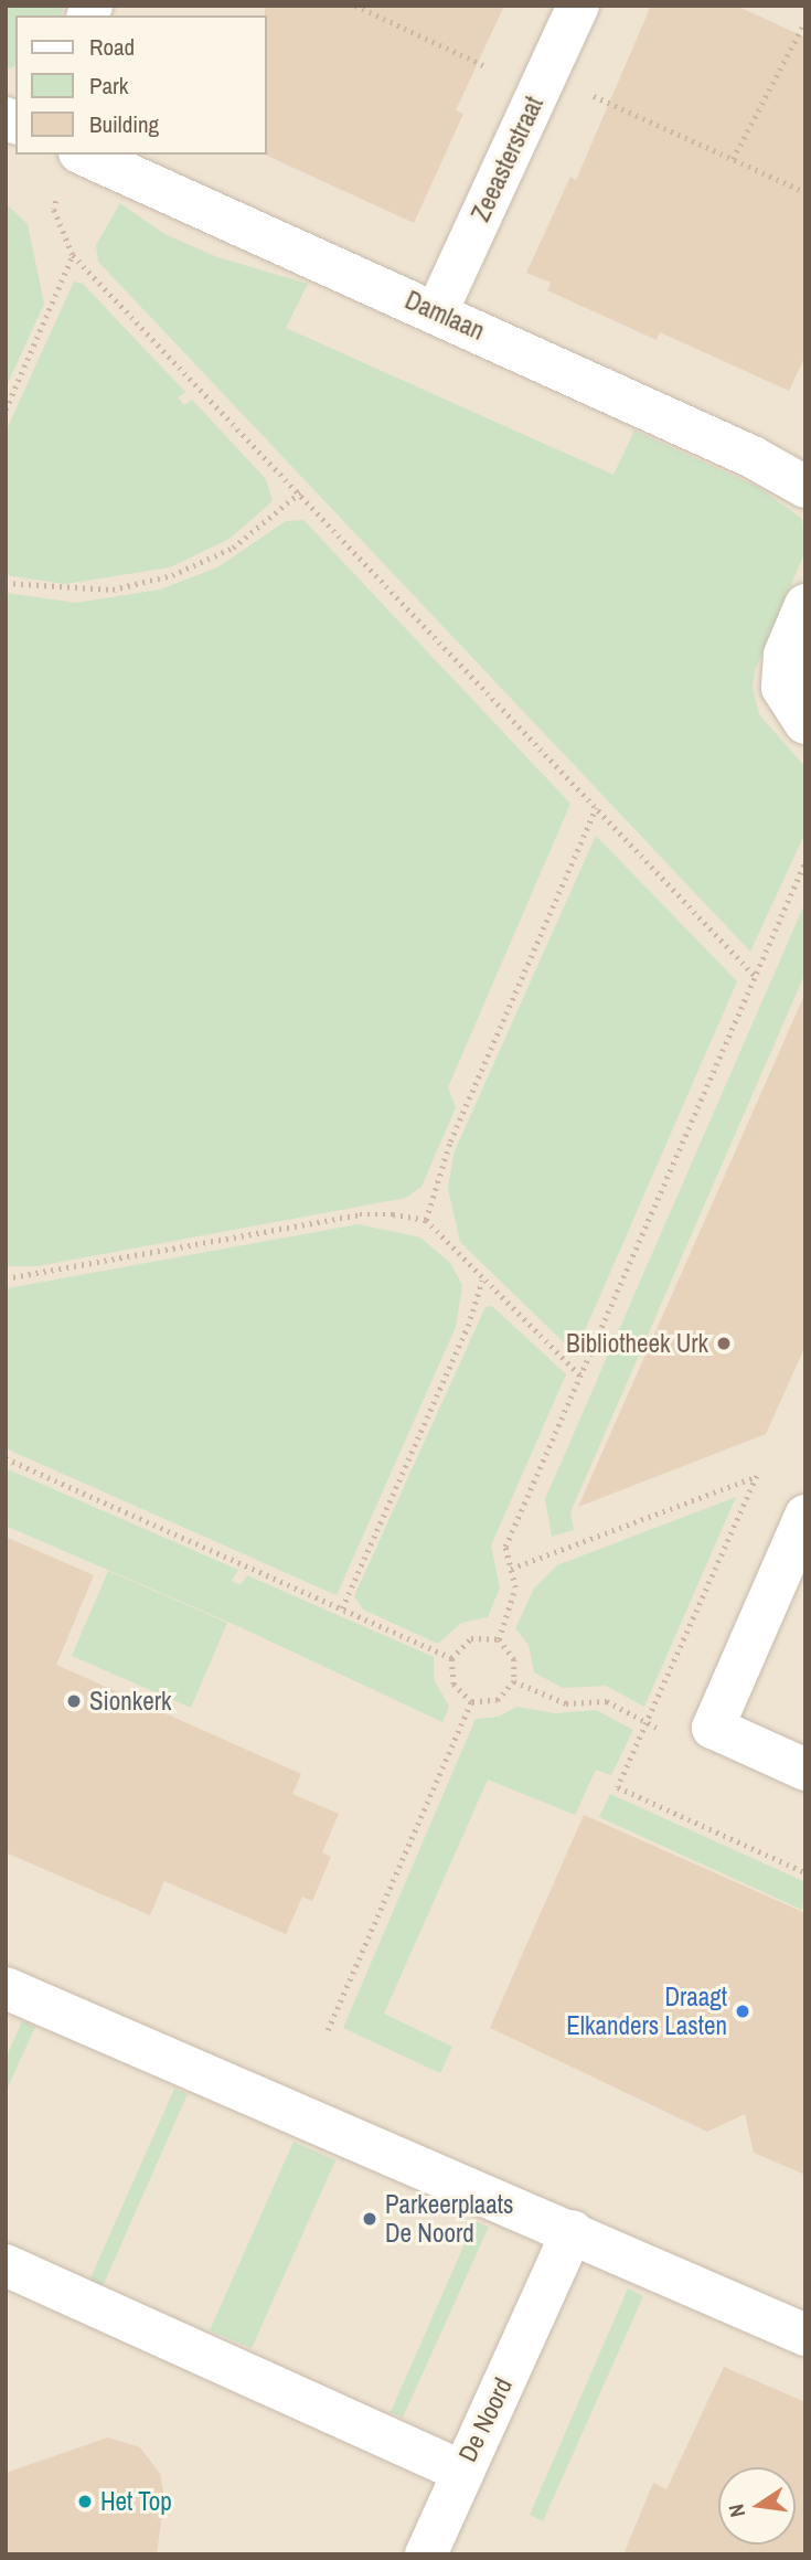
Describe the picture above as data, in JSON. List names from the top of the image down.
{
  "streets": {
    "street": ["Zeeasterstraat", "Damlaan", "De Noord"]
  },
  "crossings": [
    ["Zeeasterstraat", "Damlaan"]
  ],
  "places": [
    "Bibliotheek Urk",
    "Sionkerk",
    "Draagt Elkanders Lasten",
    "Parkeerplaats De Noord",
    "Het Top"
  ],
  "legend": ["Road", "Park", "Building"],
  "north": "left"
}
